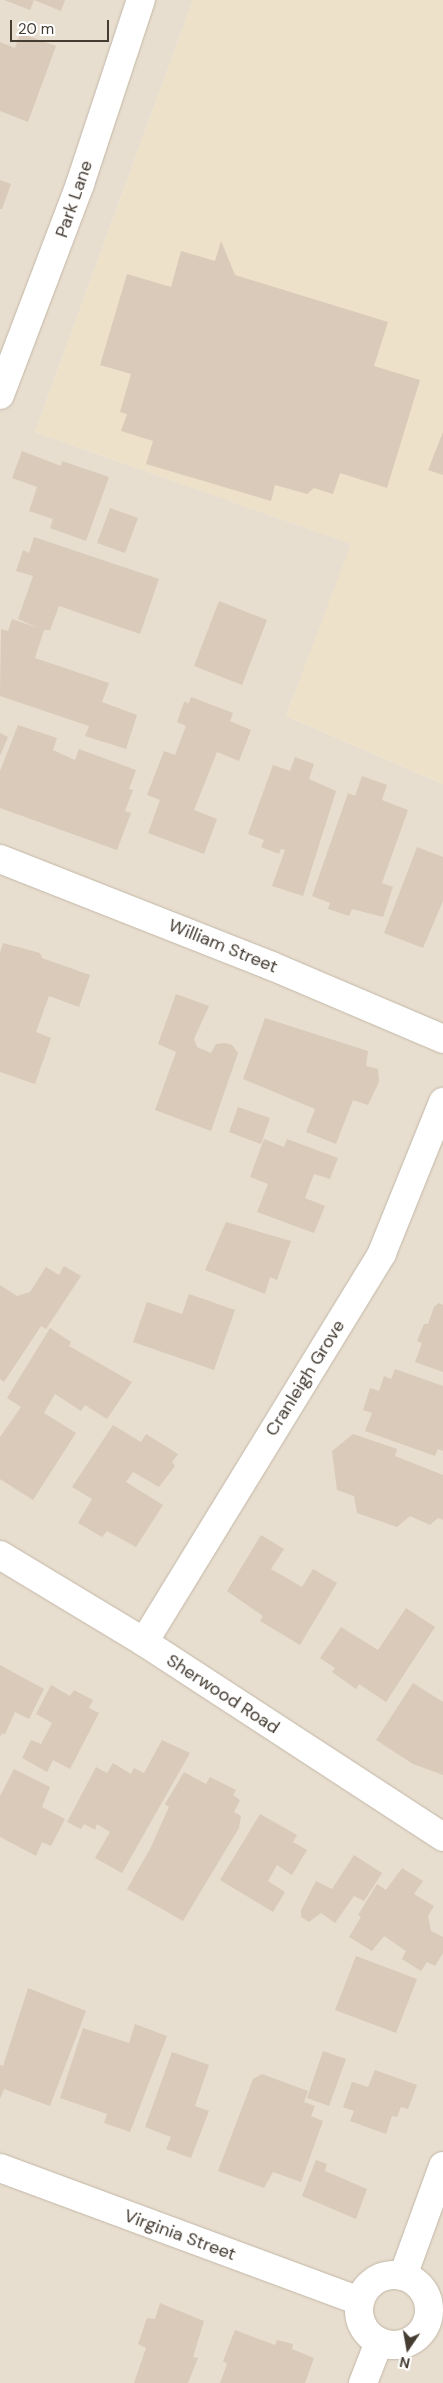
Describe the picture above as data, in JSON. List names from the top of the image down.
{
  "streets": {
    "street": [
      "Park Lane",
      "William Street",
      "Cranleigh Grove",
      "Sherwood Road",
      "Virginia Street"
    ]
  },
  "crossings": [
    ["Cranleigh Grove", "Sherwood Road"]
  ],
  "scale_bar": "20 m",
  "north": "bottom"
}
